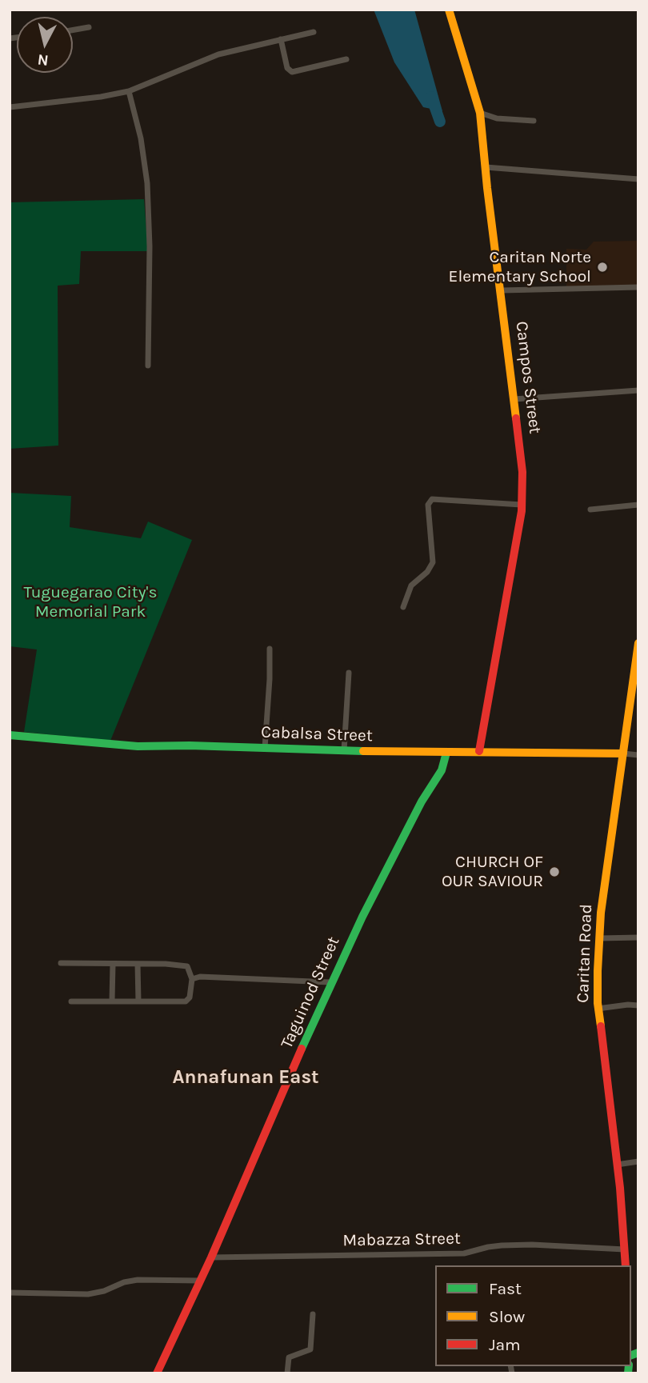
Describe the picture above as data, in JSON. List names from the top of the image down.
{
  "streets": {
    "street": [
      "Campos Street",
      "Cabalsa Street",
      "Caritan Road",
      "Taguinod Street",
      "Mabazza Street"
    ]
  },
  "crossings": [
    ["Campos Street", "Cabalsa Street"],
    ["Cabalsa Street", "Caritan Road"],
    ["Cabalsa Street", "Taguinod Street"],
    ["Caritan Road", "Mabazza Street"],
    ["Taguinod Street", "Mabazza Street"]
  ],
  "districts": ["Annafunan East"],
  "parks": ["Tuguegarao City's Memorial Park"],
  "places": ["Caritan Norte Elementary School", "CHURCH OF OUR SAVIOUR"],
  "legend": ["Fast", "Slow", "Jam"],
  "north": "bottom"
}
